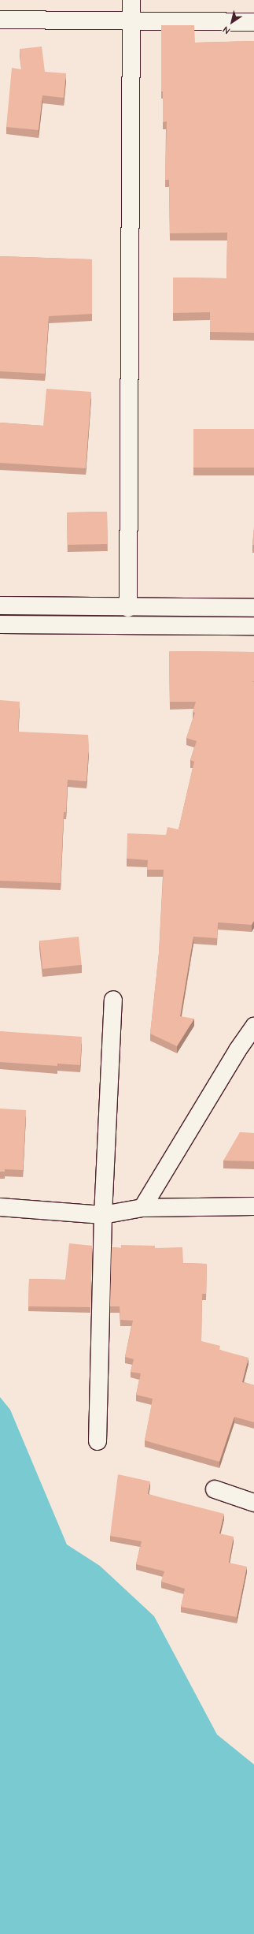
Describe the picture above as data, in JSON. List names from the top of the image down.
{
  "north": "bottom left"
}
